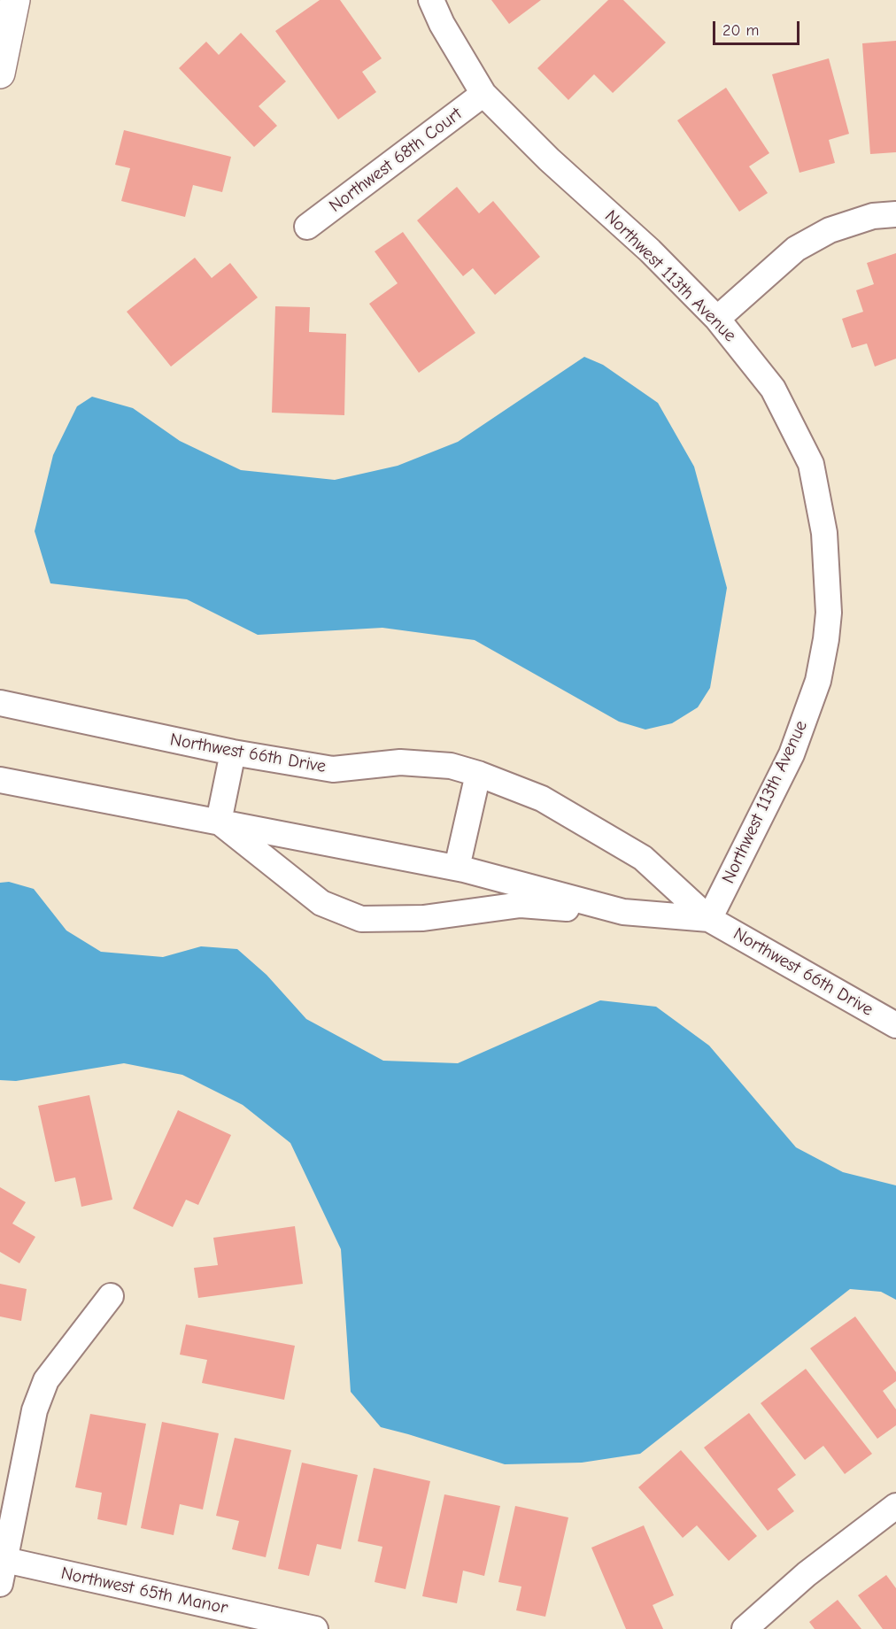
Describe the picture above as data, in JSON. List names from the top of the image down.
{
  "streets": {
    "street": [
      "Northwest 68th Court",
      "Northwest 113th Avenue",
      "Northwest 66th Drive",
      "Northwest 65th Manor"
    ]
  },
  "crossings": [
    ["Northwest 68th Court", "Northwest 113th Avenue"],
    ["Northwest 113th Avenue", "Northwest 66th Drive"]
  ],
  "scale_bar": "20 m"
}
